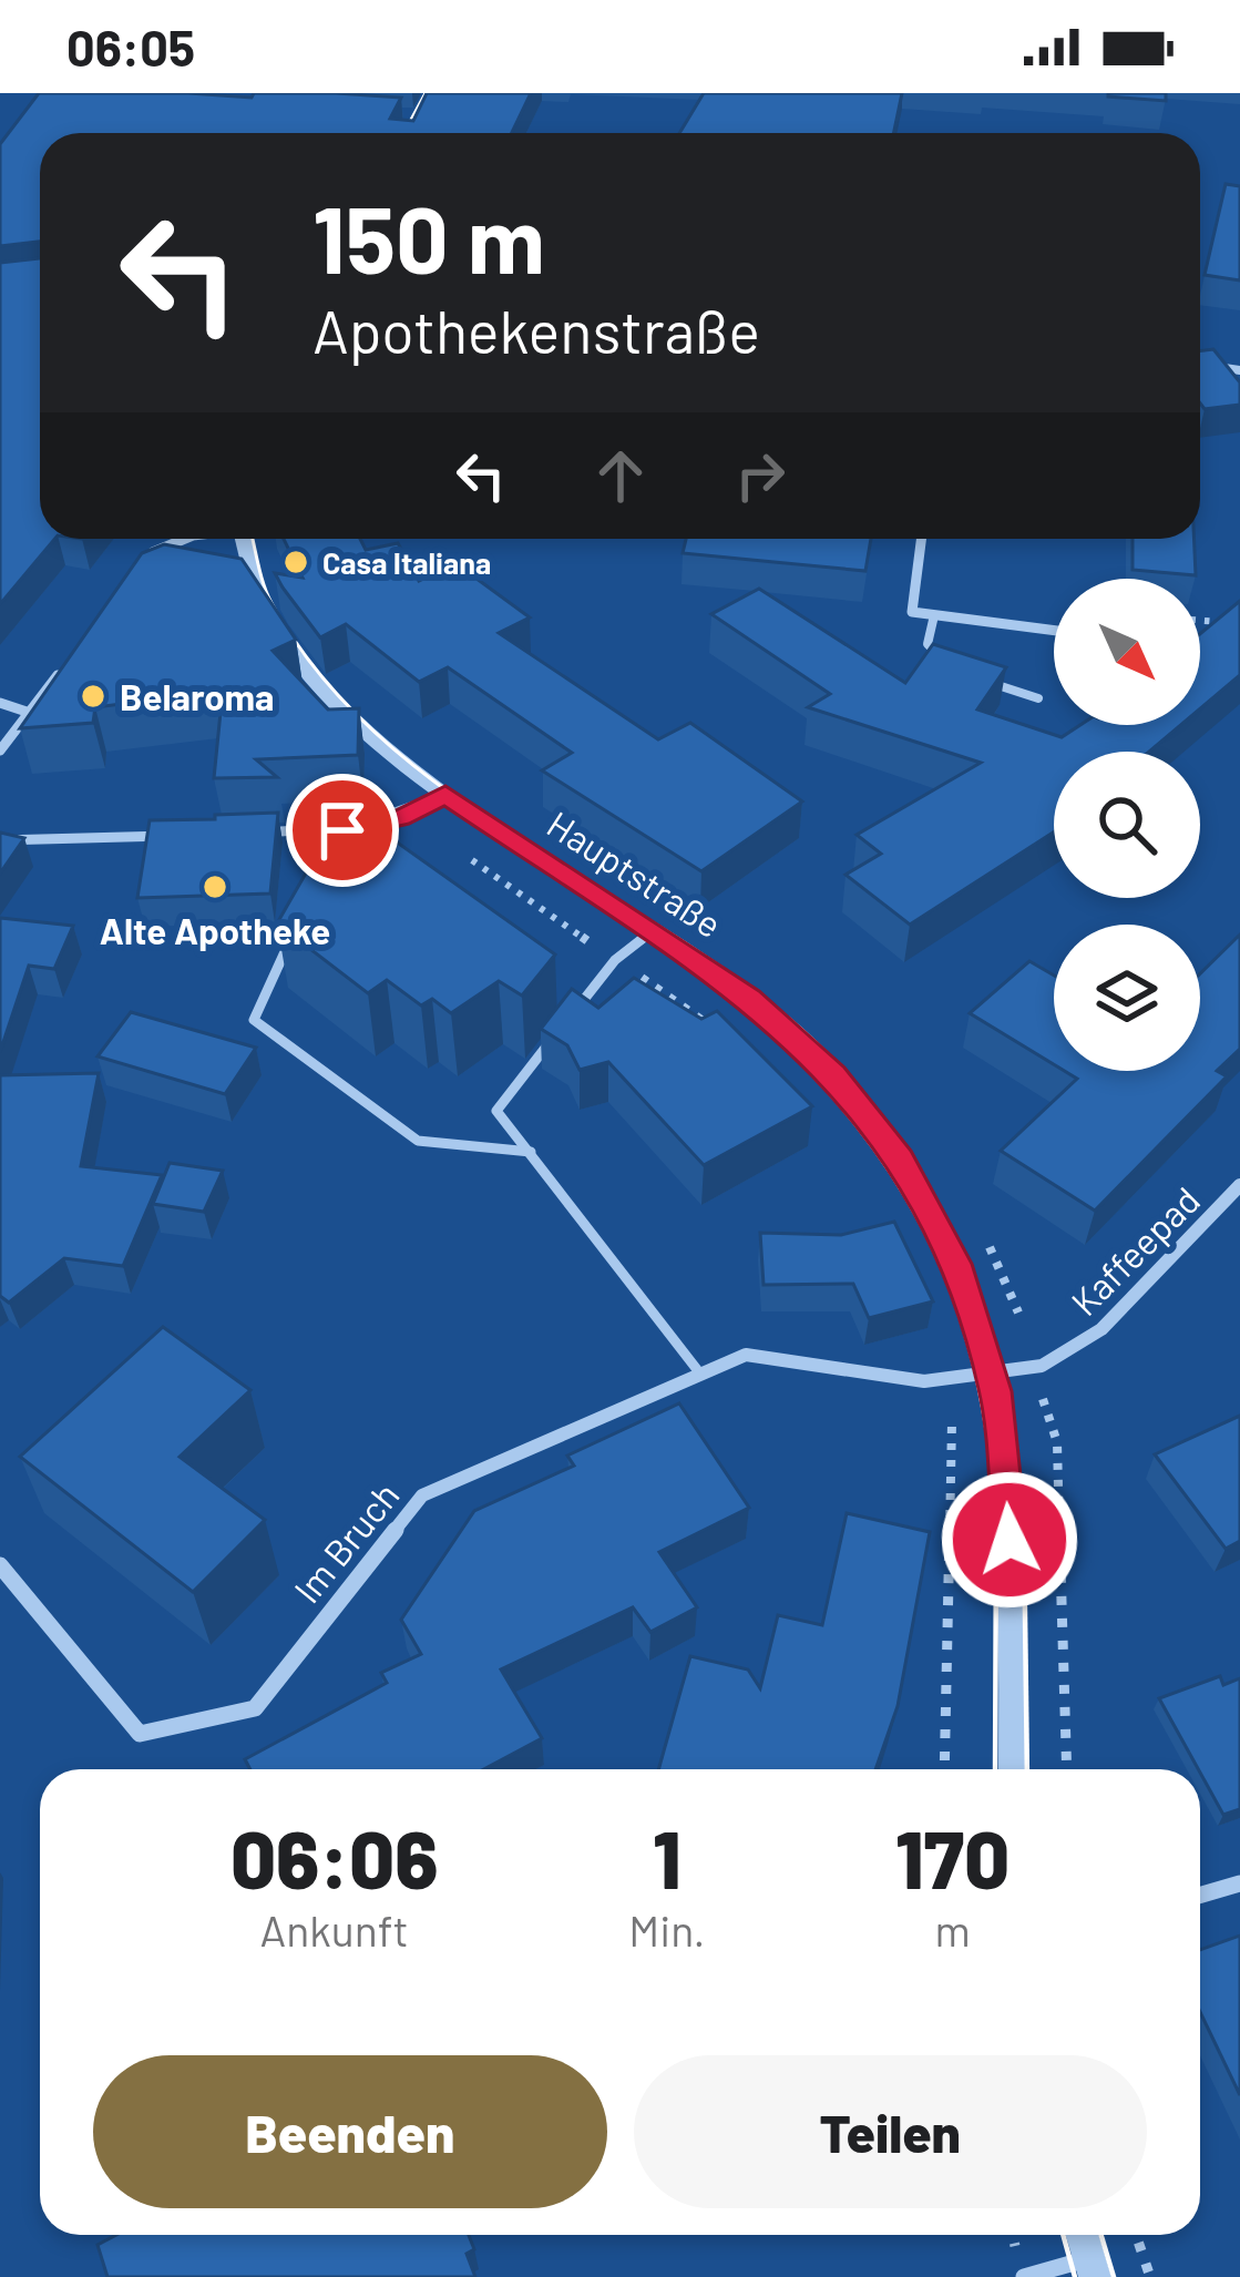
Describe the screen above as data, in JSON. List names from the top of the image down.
{
  "streets": {
    "street": ["Hauptstraße", "Kaffeepad", "Im Bruch"]
  },
  "crossings": [
    ["Hauptstraße", "Kaffeepad"],
    ["Hauptstraße", "Im Bruch"],
    ["Kaffeepad", "Im Bruch"]
  ],
  "places": ["Casa Italiana", "Belaroma", "Alte Apotheke"],
  "north": "bottom right",
  "page": {
    "status": "06:05",
    "turn": ["150 m", "Apothekenstraße"],
    "eta": [
      "06:06",
      "Ankunft",
      "1",
      "Min.",
      "170",
      "m"
    ],
    "buttons": ["Beenden", "Teilen"]
  }
}
